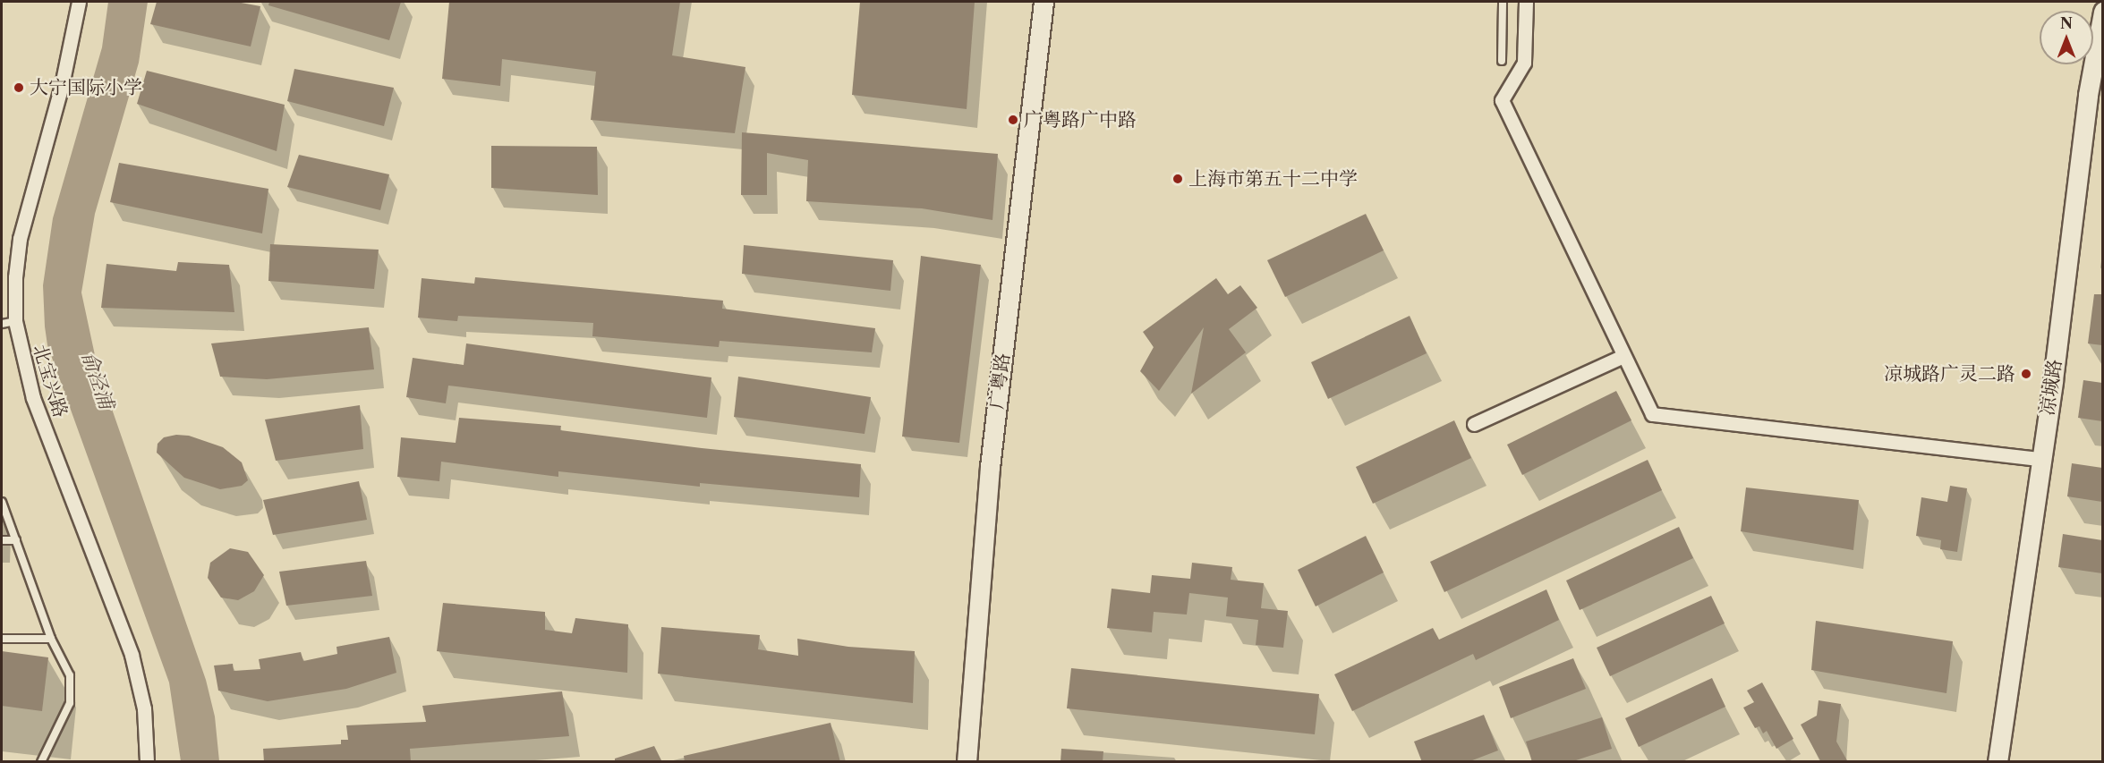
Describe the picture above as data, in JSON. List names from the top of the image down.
{
  "streets": {
    "main road": ["广粤路", "凉城路"],
    "street": ["北宝兴路"]
  },
  "water": ["俞泾浦"],
  "places": [
    "大宁国际小学",
    "广粤路广中路",
    "上海市第五十二中学",
    "凉城路广灵二路"
  ],
  "north": "top"
}
